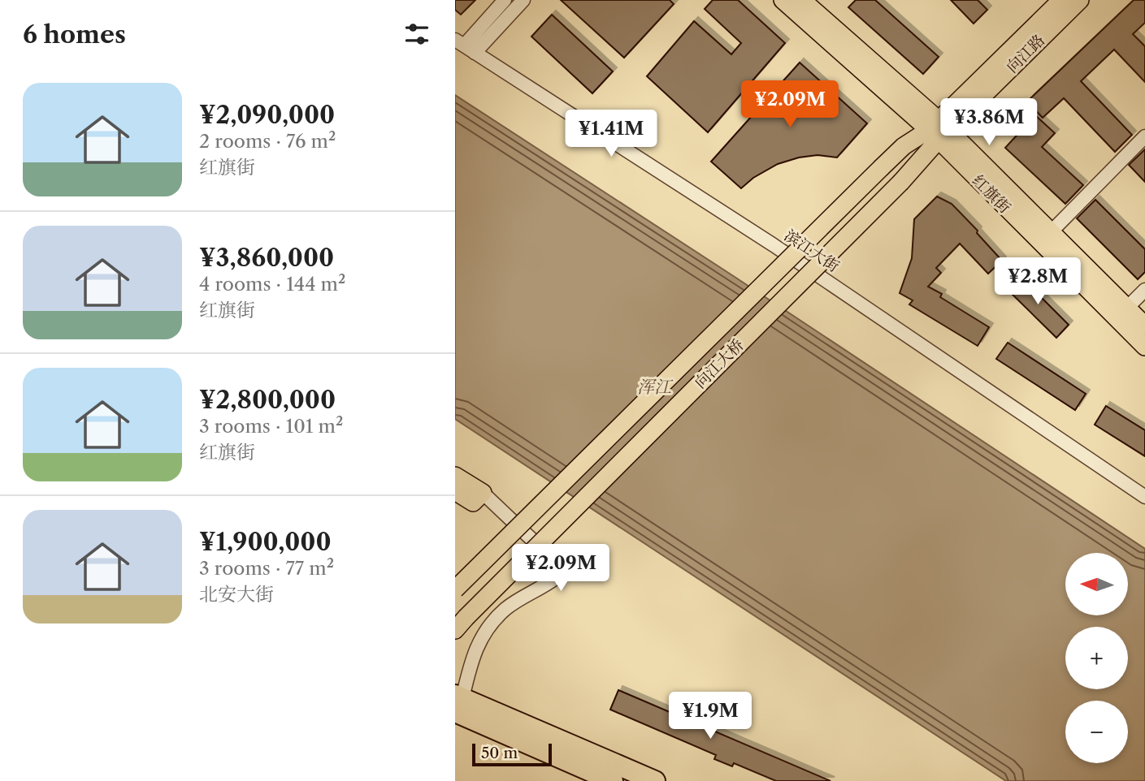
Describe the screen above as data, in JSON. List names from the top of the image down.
{
  "streets": {
    "main road": ["向江路", "红旗街", "向江大桥"],
    "street": ["滨江大街"]
  },
  "crossings": [
    ["向江路", "红旗街"],
    ["向江路", "向江大桥"]
  ],
  "water": ["浑江"],
  "scale_bar": "50 m",
  "north": "left",
  "page": {
    "heading": "6 homes",
    "list": [
      {
        "name": "¥2,090,000",
        "note": "2 rooms · 76 m² · 红旗街"
      },
      {
        "name": "¥3,860,000",
        "note": "4 rooms · 144 m² · 红旗街"
      },
      {
        "name": "¥2,800,000",
        "note": "3 rooms · 101 m² · 红旗街"
      },
      {
        "name": "¥1,900,000",
        "note": "3 rooms · 77 m² · 北安大街"
      }
    ],
    "price": [
      "¥2.09M",
      "¥3.86M",
      "¥1.41M",
      "¥2.8M",
      "¥2.09M",
      "¥1.9M"
    ],
    "map_buttons": ["+", "−"],
    "scale": "50 m"
  }
}
